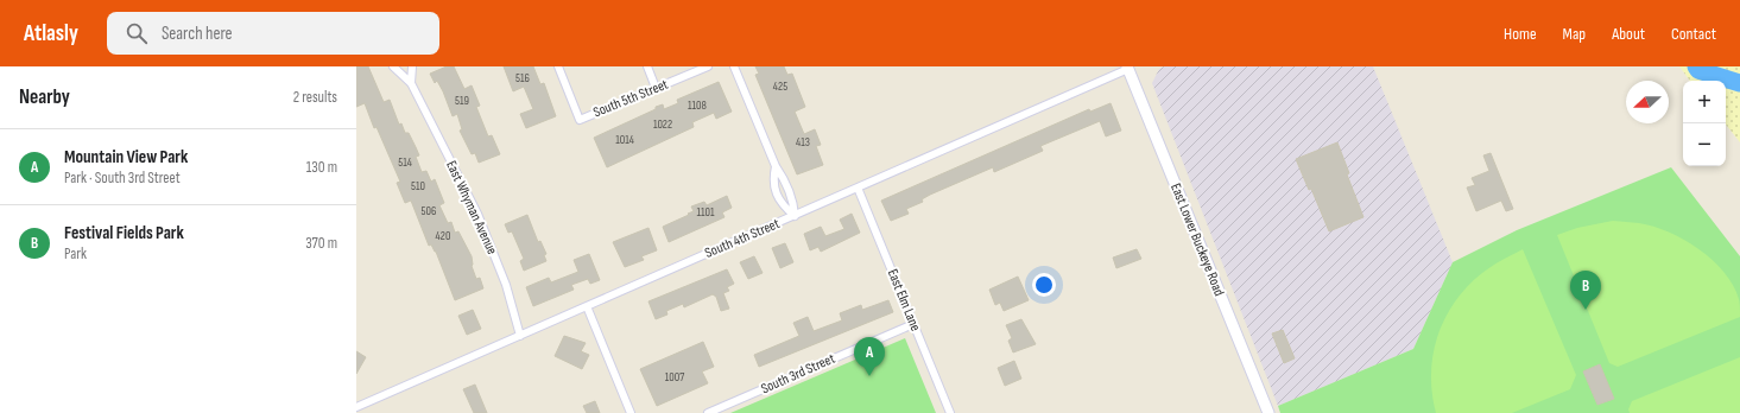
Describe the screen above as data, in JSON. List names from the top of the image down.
{
  "streets": {
    "main road": ["East Lower Buckeye Road"],
    "street": [
      "South 5th Street",
      "East Whyman Avenue",
      "South 4th Street",
      "East Elm Lane",
      "South 3rd Street"
    ]
  },
  "crossings": [
    ["East Whyman Avenue", "South 4th Street"],
    ["South 4th Street", "East Lower Buckeye Road"],
    ["South 4th Street", "East Elm Lane"],
    ["East Elm Lane", "South 3rd Street"]
  ],
  "house_numbers": [
    "516",
    "425",
    "519",
    "1108",
    "1022",
    "1014",
    "413",
    "514",
    "510",
    "506",
    "1101",
    "420",
    "1007"
  ],
  "north": "left",
  "page": {
    "header": "Atlasly",
    "search": "Search here",
    "nav": [
      "Home",
      "Map",
      "About",
      "Contact"
    ],
    "heading": ["Nearby", "2 results"],
    "map_buttons": ["+", "−"],
    "list": [
      {
        "mark": "A",
        "name": "Mountain View Park",
        "note": "Park · South 3rd Street",
        "value": "130 m"
      },
      {
        "mark": "B",
        "name": "Festival Fields Park",
        "note": "Park",
        "value": "370 m"
      }
    ],
    "pins": ["B", "A"]
  }
}
